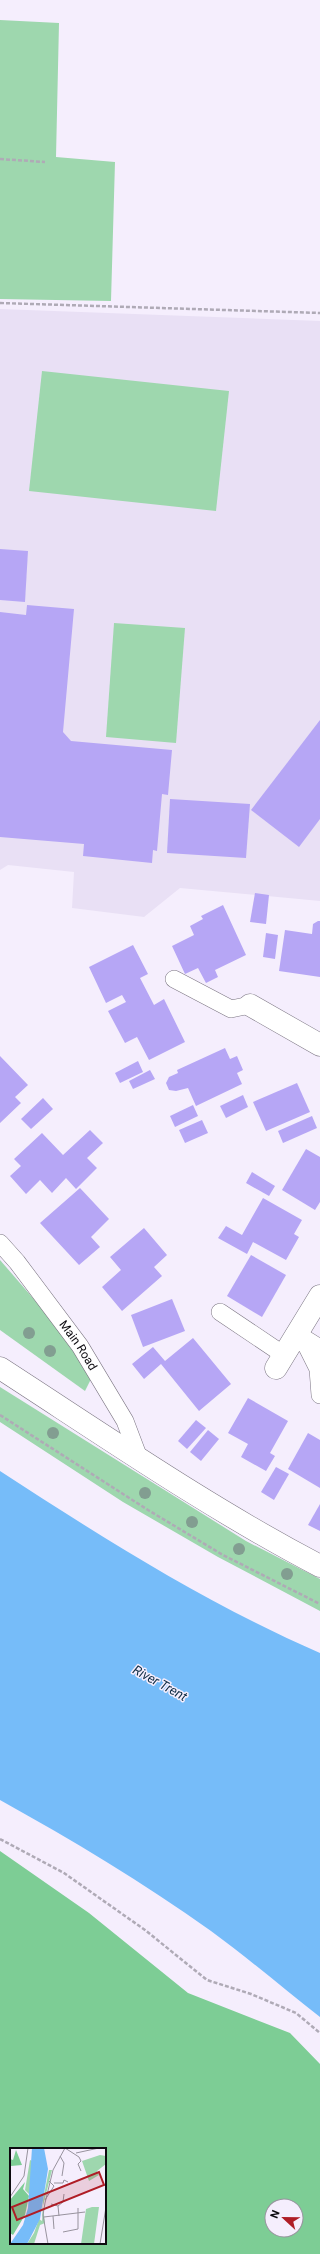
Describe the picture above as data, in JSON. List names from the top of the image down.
{
  "streets": {
    "lane": ["Main Road"]
  },
  "water": ["River Trent"],
  "north": "left"
}
